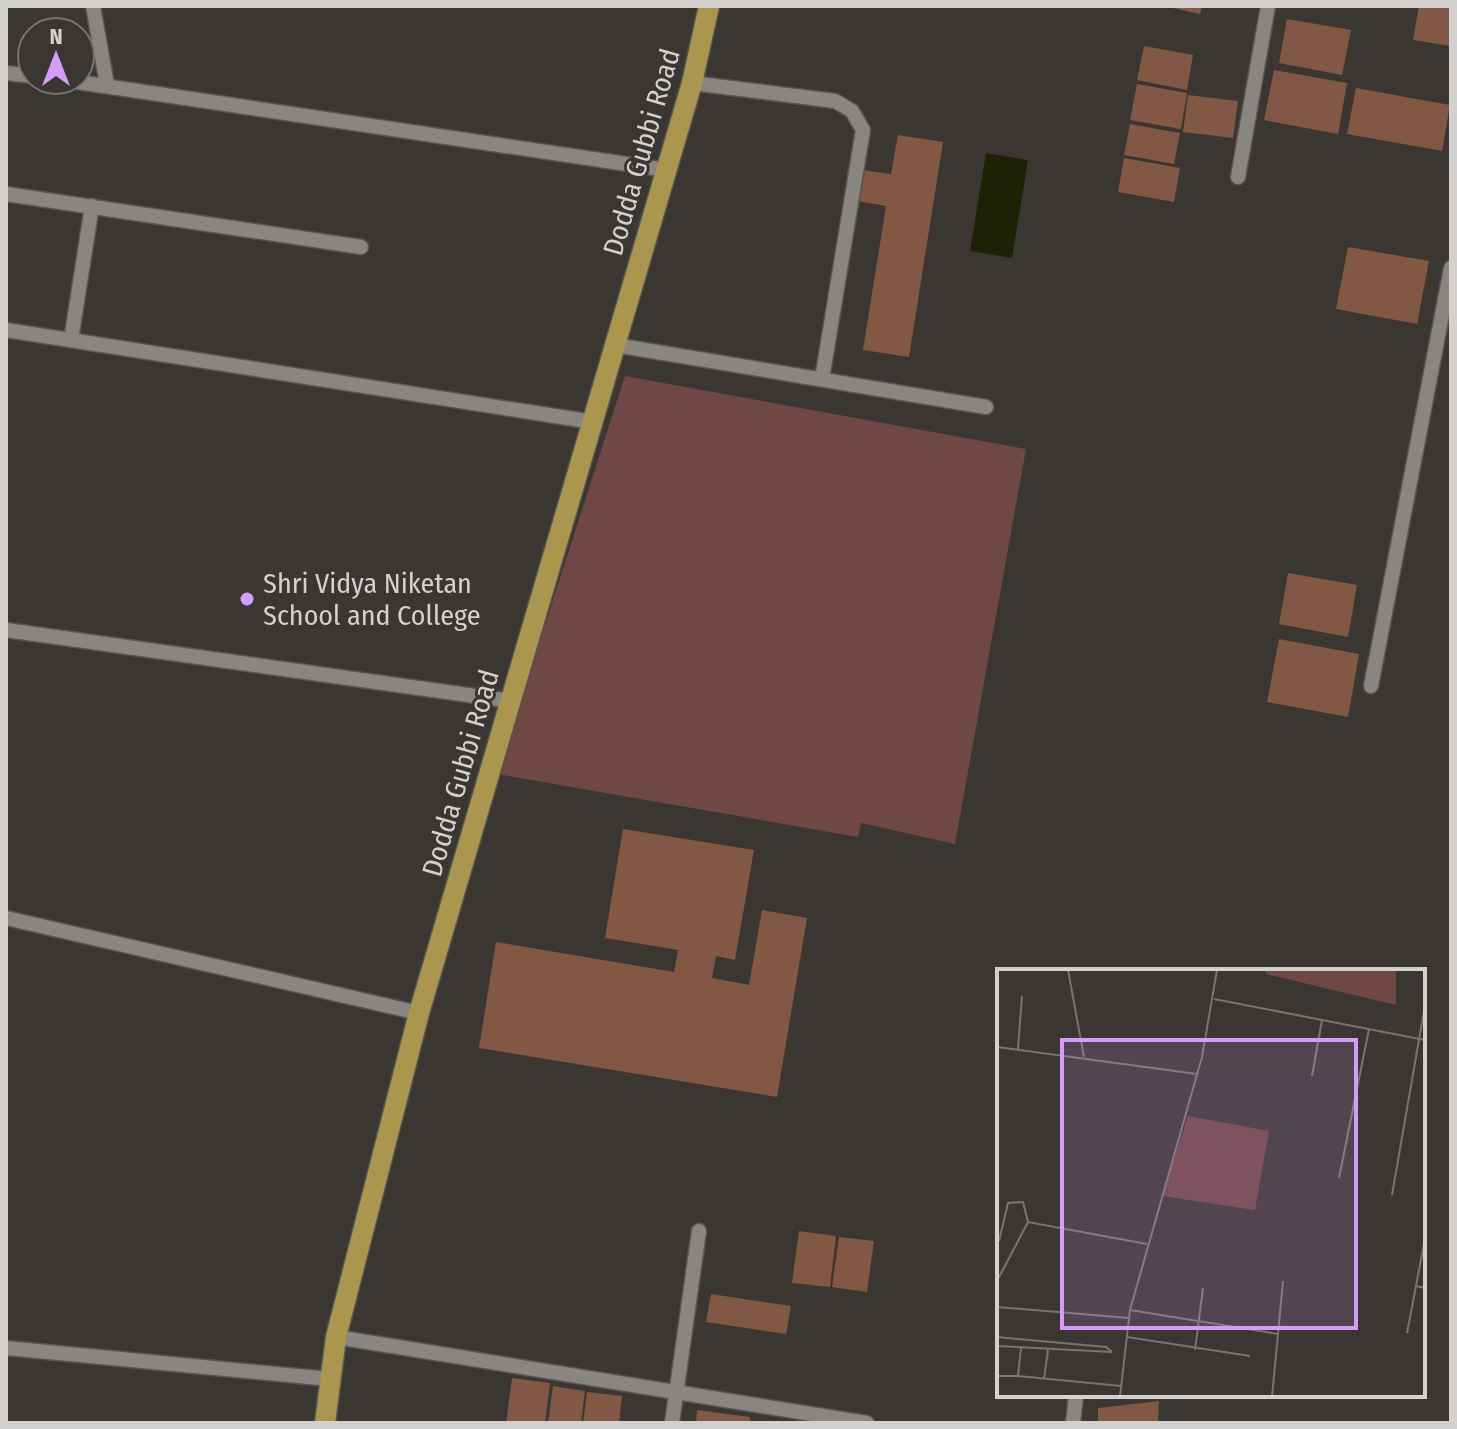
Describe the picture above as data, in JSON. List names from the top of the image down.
{
  "streets": {
    "main road": ["Dodda Gubbi Road"]
  },
  "places": ["Shri Vidya Niketan School and College"],
  "north": "top"
}
